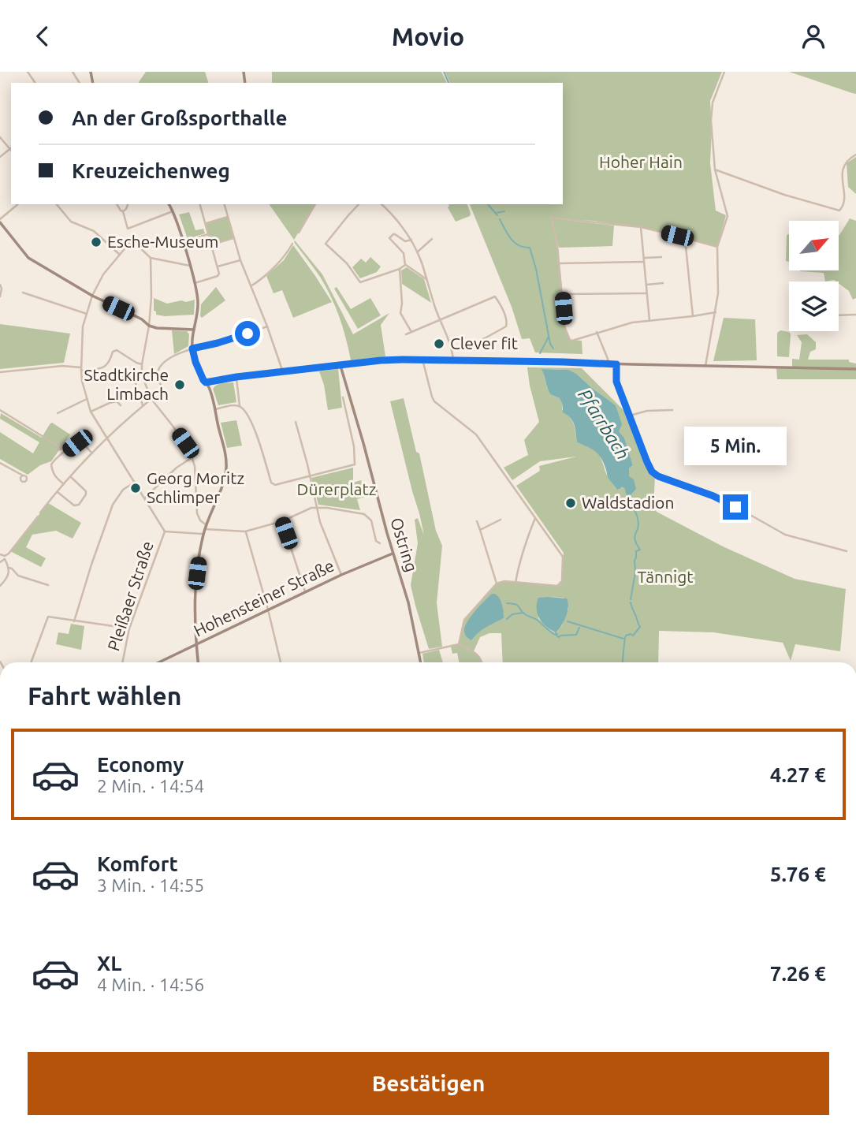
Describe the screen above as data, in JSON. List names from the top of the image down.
{
  "streets": {
    "main road": ["Ostring", "Hohensteiner Straße"],
    "street": ["Pleißaer Straße"]
  },
  "crossings": [
    ["Ostring", "Hohensteiner Straße"]
  ],
  "water": ["Pfarrbach"],
  "parks": ["Hoher Hain", "Dürerplatz", "Tännigt"],
  "places": [
    "Esche-Museum",
    "Clever fit",
    "Stadtkirche Limbach",
    "Georg Moritz Schlimper",
    "Waldstadion"
  ],
  "north": "top right",
  "page": {
    "header": "Movio",
    "banner": ["An der Großsporthalle", "Kreuzeichenweg"],
    "bubble": "5 Min.",
    "heading": "Fahrt wählen",
    "list": [
      {
        "name": "Economy",
        "note": "2 Min. · 14:54",
        "value": "4.27 €"
      },
      {
        "name": "Komfort",
        "note": "3 Min. · 14:55",
        "value": "5.76 €"
      },
      {
        "name": "XL",
        "note": "4 Min. · 14:56",
        "value": "7.26 €"
      }
    ],
    "buttons": "Bestätigen"
  }
}
